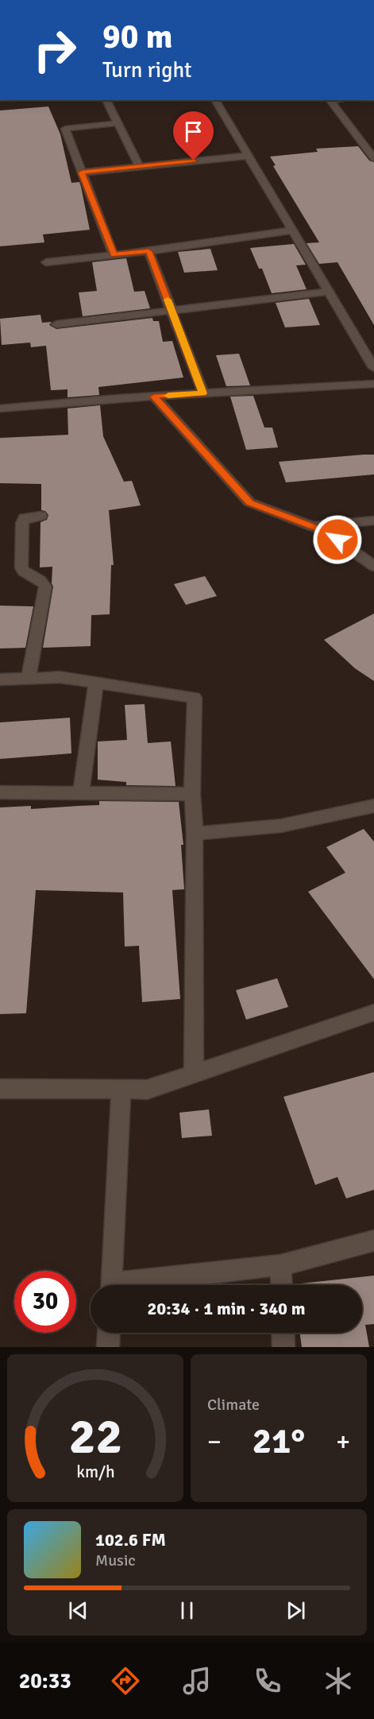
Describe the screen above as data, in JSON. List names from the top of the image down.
{
  "page": {
    "turn": ["90 m", "Turn right"],
    "limit": "30",
    "trip": "20:34 · 1 min · 340 m",
    "tile": "Climate",
    "heat": ["−", "21°", "+"],
    "song": ["102.6 FM", "Music"],
    "tabs": "20:33",
    "gauge": ["22", "km/h"]
  }
}
